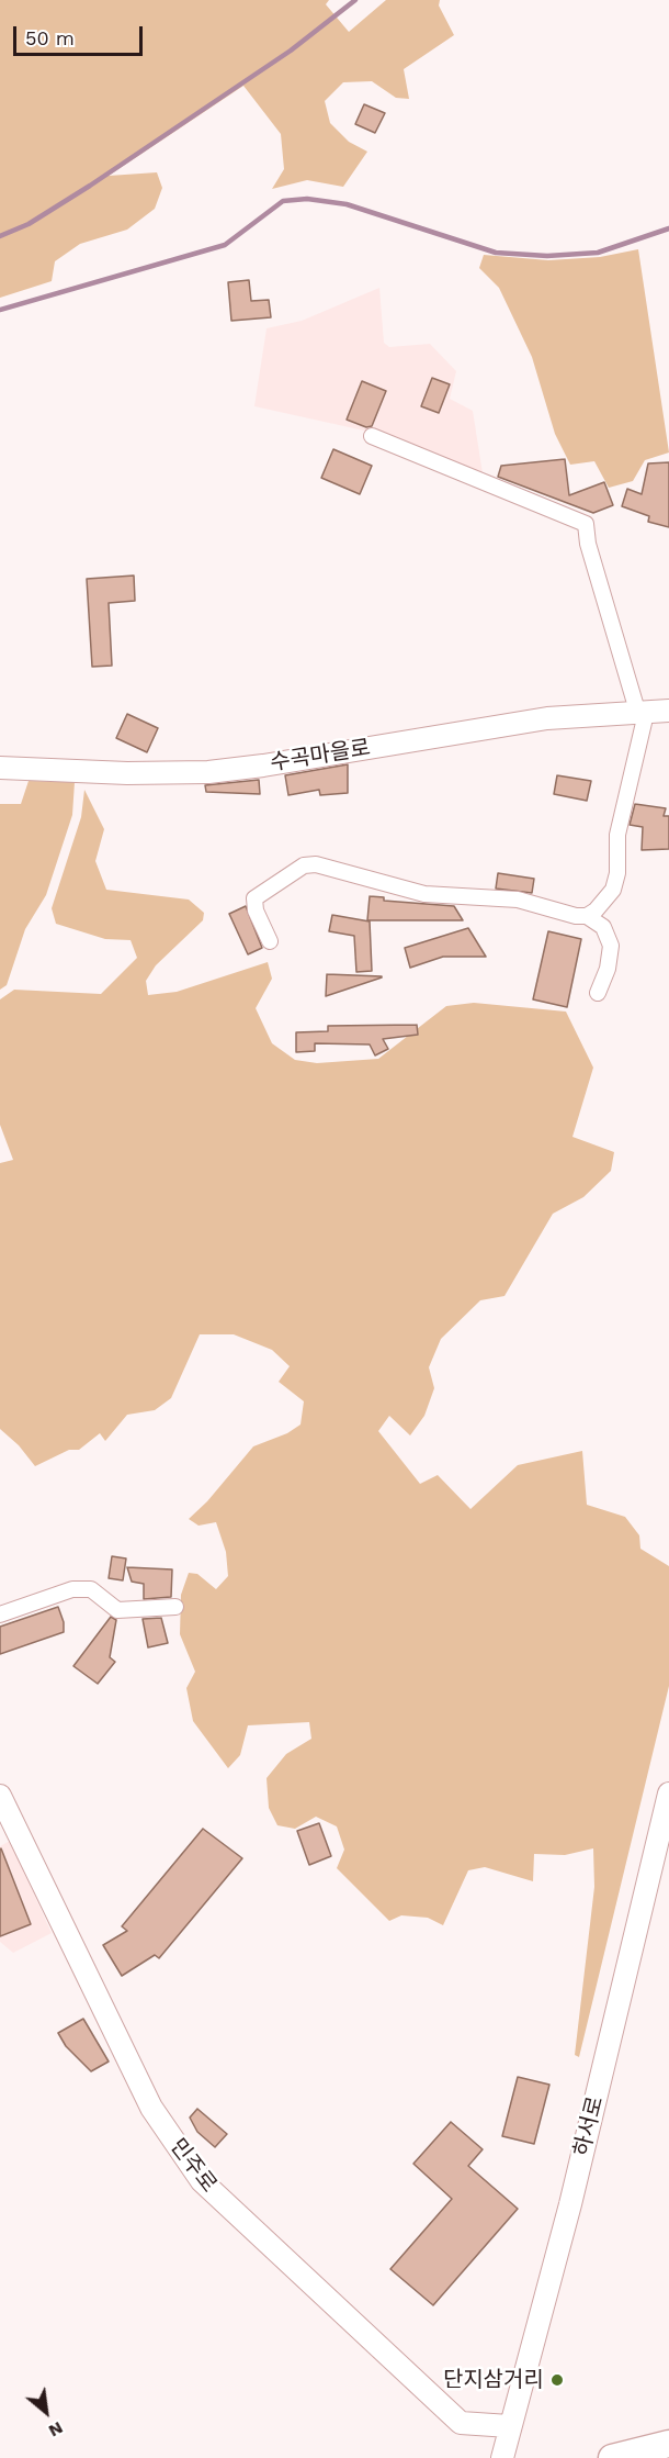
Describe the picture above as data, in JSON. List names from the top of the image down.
{
  "streets": {
    "street": ["수곡마을로", "하서로", "민주로"]
  },
  "crossings": [
    ["하서로", "민주로"]
  ],
  "places": ["단지삼거리"],
  "scale_bar": "50 m",
  "north": "bottom right"
}
